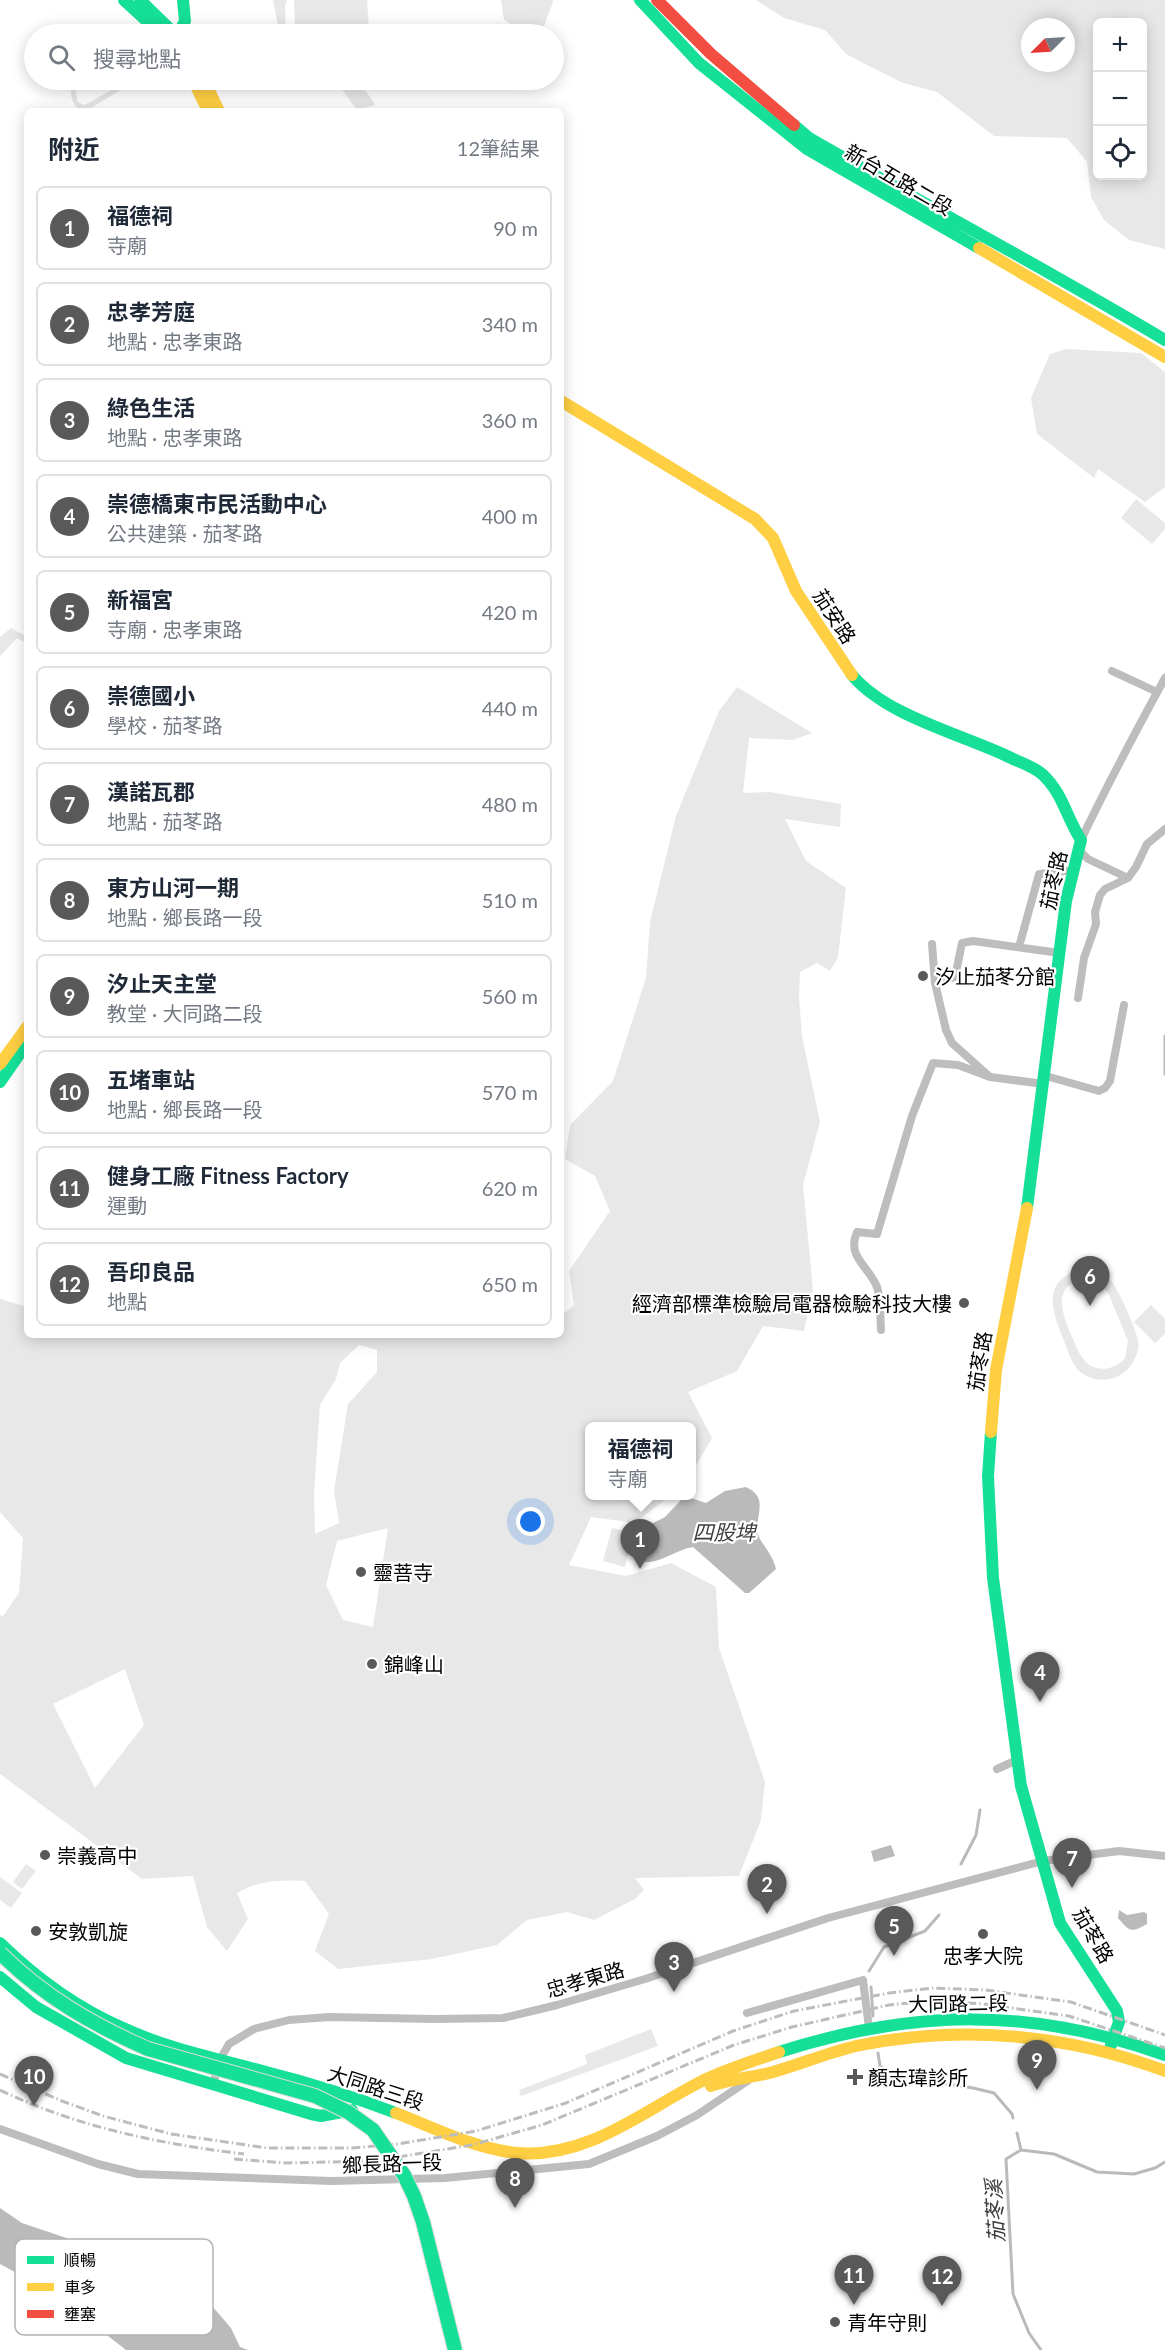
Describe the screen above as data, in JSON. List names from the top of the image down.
{
  "streets": {
    "main road": [
      "新台五路二段",
      "茄安路",
      "茄苳路",
      "大同路二段",
      "大同路三段"
    ],
    "street": ["忠孝東路", "鄉長路一段"]
  },
  "crossings": [
    ["茄安路", "茄苳路"],
    ["茄苳路", "忠孝東路"],
    ["茄苳路", "大同路二段"],
    ["忠孝東路", "大同路三段"],
    ["大同路二段", "大同路三段"],
    ["大同路二段", "鄉長路一段"],
    ["大同路三段", "鄉長路一段"]
  ],
  "water": ["四股埤", "茄苳溪"],
  "places": {
    "other": [
      "汐止茄苳分館",
      "經濟部標準檢驗局電器檢驗科技大樓",
      "靈菩寺",
      "錦峰山",
      "崇義高中",
      "安敦凱旋",
      "忠孝大院",
      "青年守則"
    ],
    "health": ["顏志瑋診所"]
  },
  "legend": ["順暢", "車多", "壅塞"],
  "north": "bottom left",
  "page": {
    "map_buttons": ["+", "−"],
    "search": "搜尋地點",
    "heading": ["附近", "12筆結果"],
    "list": [
      {
        "mark": "1",
        "name": "福德祠",
        "note": "寺廟",
        "value": "90 m"
      },
      {
        "mark": "2",
        "name": "忠孝芳庭",
        "note": "地點 · 忠孝東路",
        "value": "340 m"
      },
      {
        "mark": "3",
        "name": "綠色生活",
        "note": "地點 · 忠孝東路",
        "value": "360 m"
      },
      {
        "mark": "4",
        "name": "崇德橋東市民活動中心",
        "note": "公共建築 · 茄苳路",
        "value": "400 m"
      },
      {
        "mark": "5",
        "name": "新福宮",
        "note": "寺廟 · 忠孝東路",
        "value": "420 m"
      },
      {
        "mark": "6",
        "name": "崇德國小",
        "note": "學校 · 茄苳路",
        "value": "440 m"
      },
      {
        "mark": "7",
        "name": "漢諾瓦郡",
        "note": "地點 · 茄苳路",
        "value": "480 m"
      },
      {
        "mark": "8",
        "name": "東方山河一期",
        "note": "地點 · 鄉長路一段",
        "value": "510 m"
      },
      {
        "mark": "9",
        "name": "汐止天主堂",
        "note": "教堂 · 大同路二段",
        "value": "560 m"
      },
      {
        "mark": "10",
        "name": "五堵車站",
        "note": "地點 · 鄉長路一段",
        "value": "570 m"
      },
      {
        "mark": "11",
        "name": "健身工廠 Fitness Factory",
        "note": "運動",
        "value": "620 m"
      },
      {
        "mark": "12",
        "name": "吾印良品",
        "note": "地點",
        "value": "650 m"
      }
    ],
    "pins": [
      "6",
      "1",
      "4",
      "7",
      "2",
      "5",
      "3",
      "9",
      "10",
      "8",
      "11",
      "12"
    ],
    "popup": ["福德祠", "寺廟"]
  }
}
